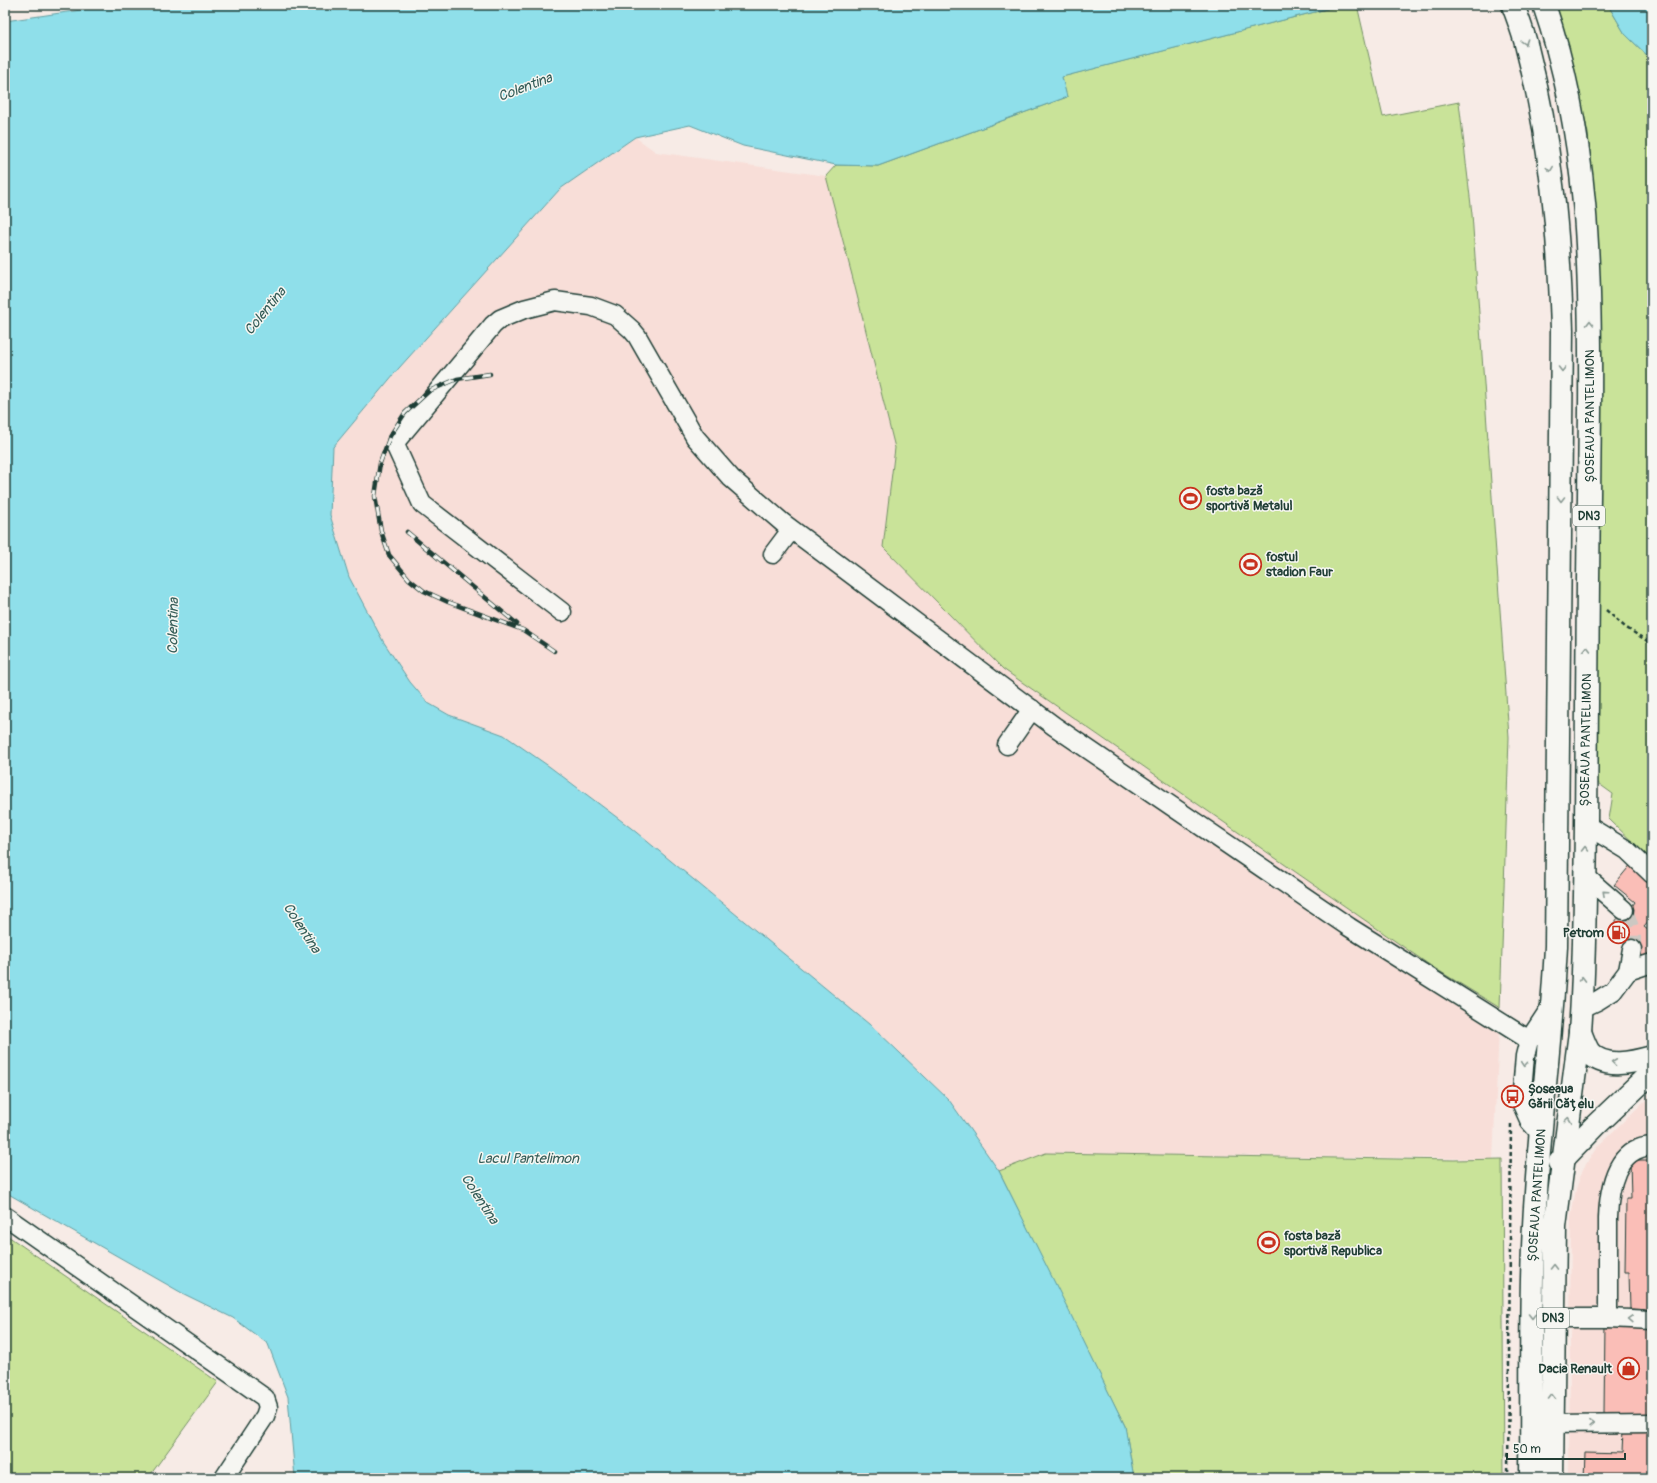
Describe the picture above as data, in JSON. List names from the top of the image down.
{
  "streets": {
    "main road": ["ȘOSEAUA PANTELIMON", "DN3"]
  },
  "water": ["Colentina", "Lacul Pantelimon"],
  "places": {
    "sports": ["fosta bază sportivă Metalul", "fostul stadion Faur", "fosta bază sportivă Republica"],
    "fuel station": ["Petrom"],
    "bus stop": ["Șoseaua Gării Cățelu"],
    "shop": ["Dacia Renault"]
  },
  "scale_bar": "50 m"
}
